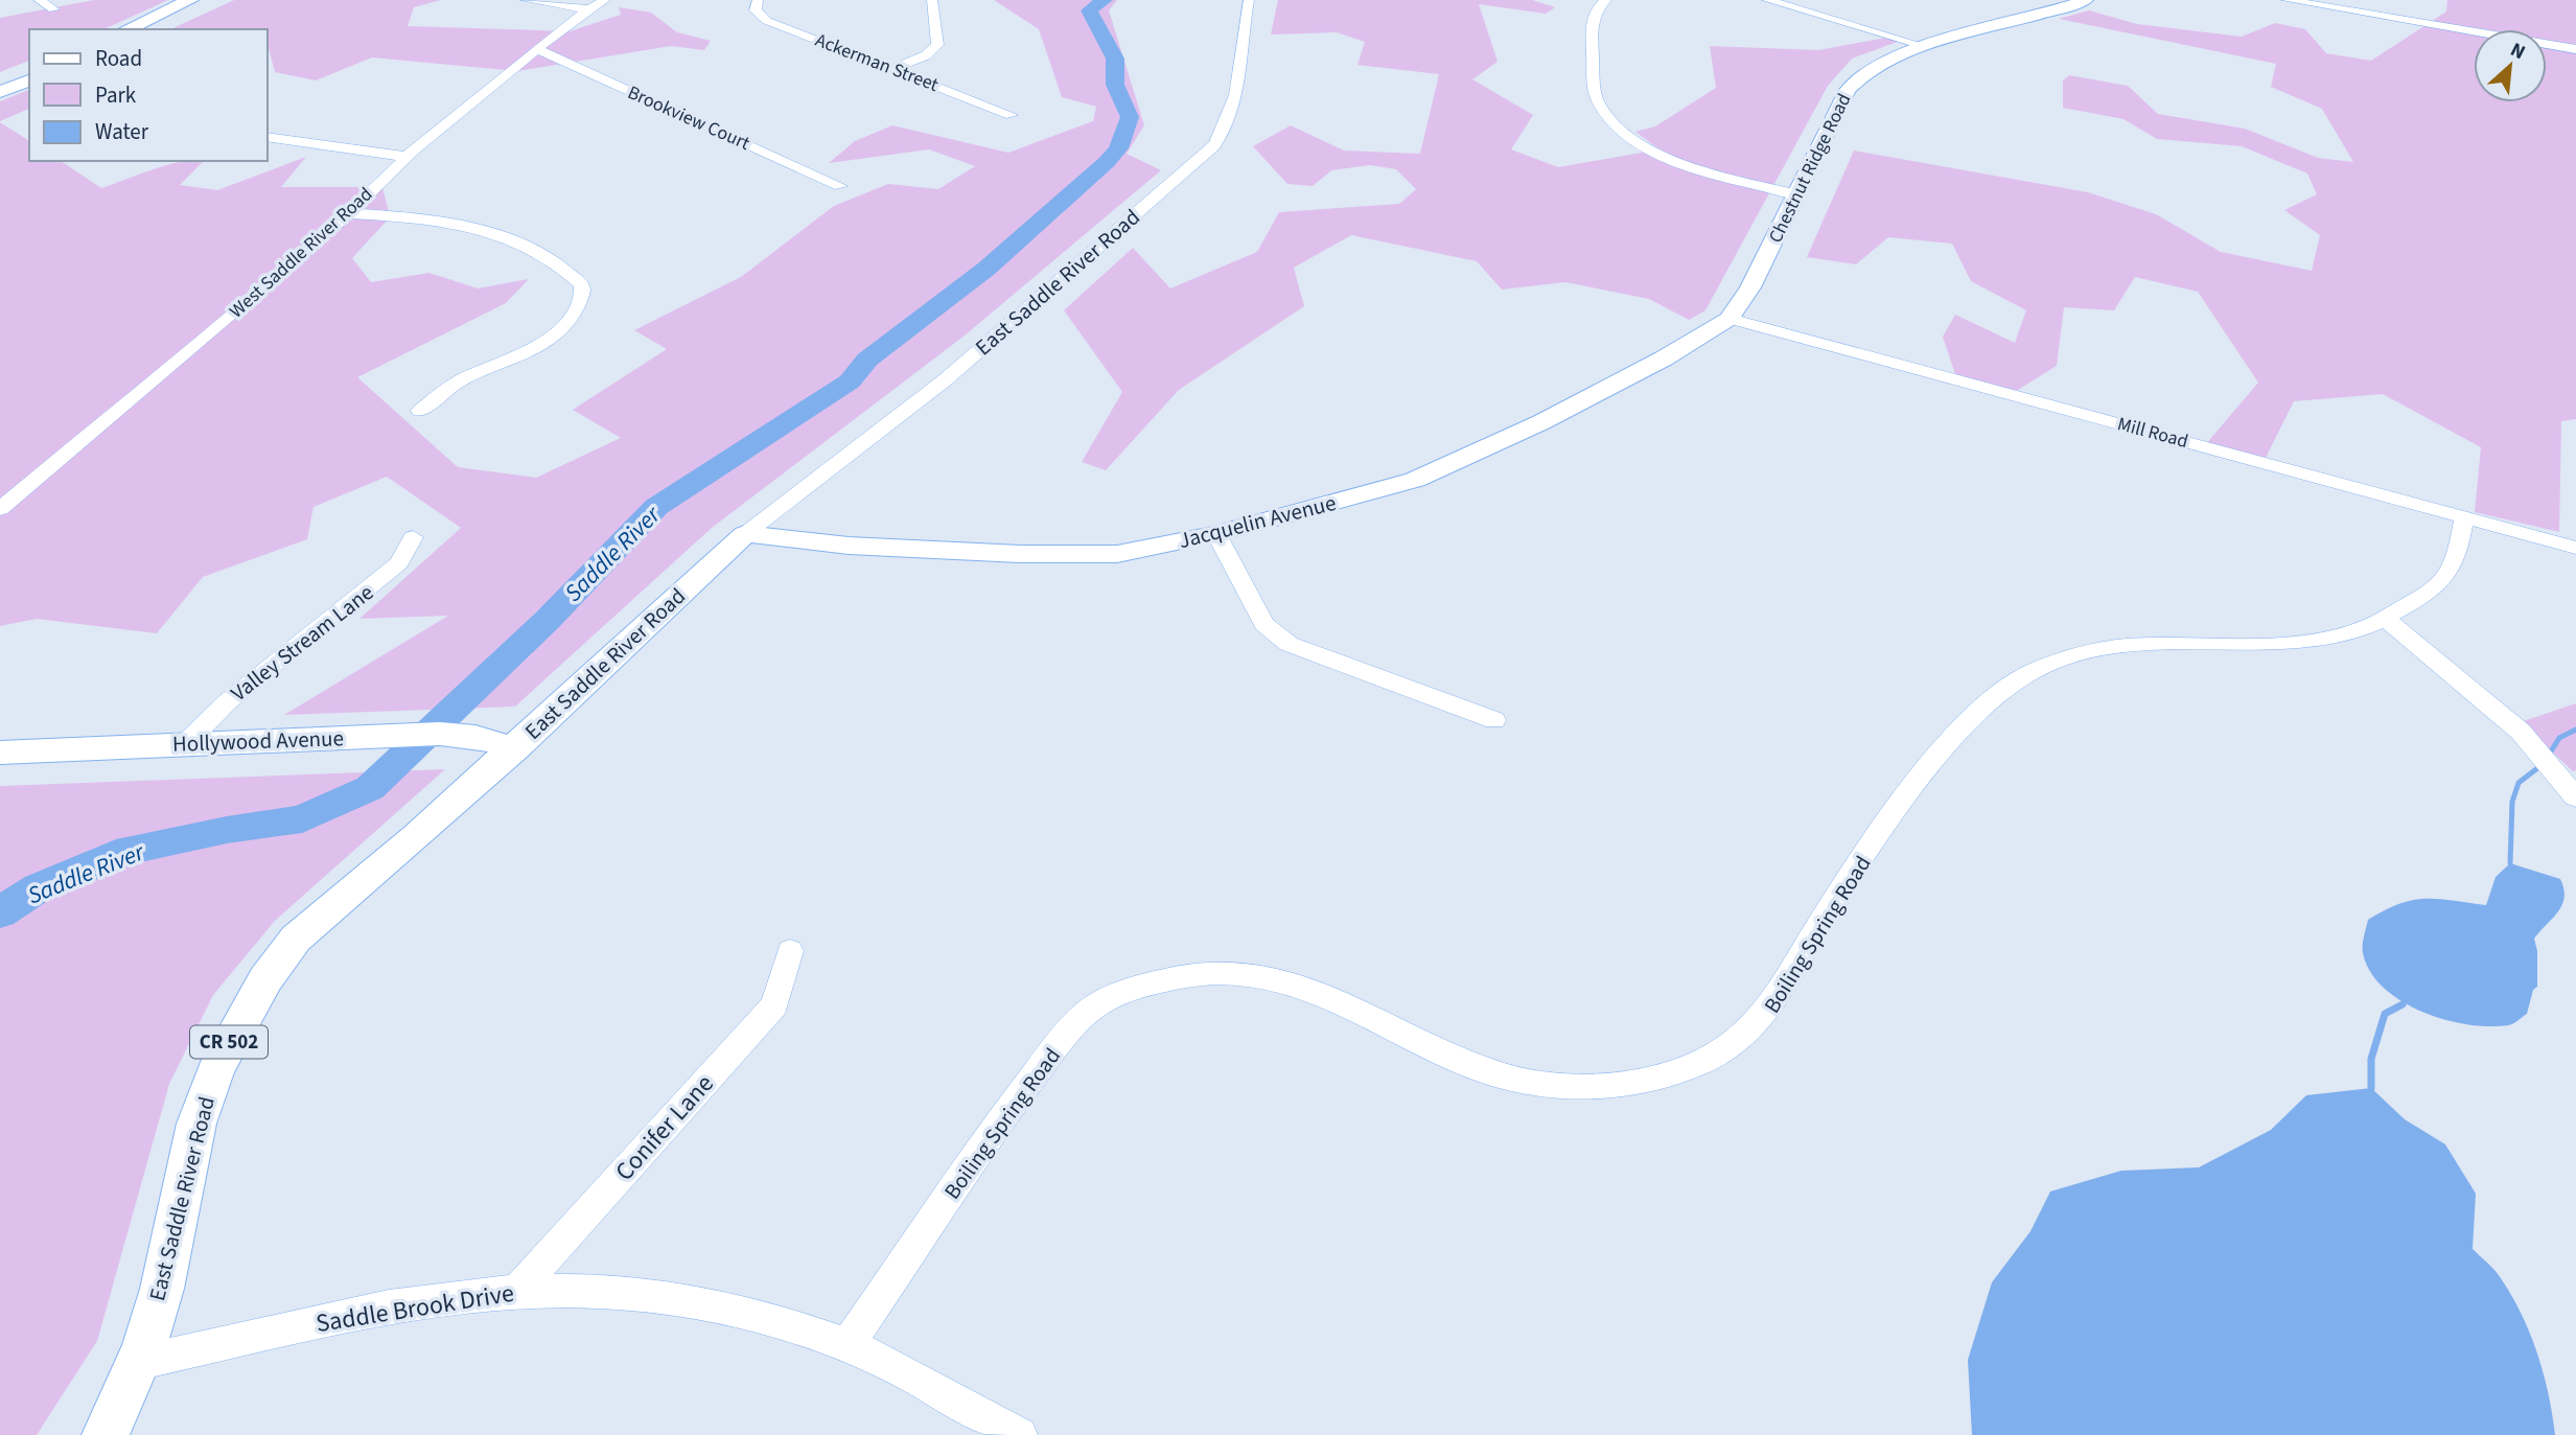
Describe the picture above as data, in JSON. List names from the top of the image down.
{
  "streets": {
    "main road": [
      "Chestnut Ridge Road",
      "East Saddle River Road",
      "Jacquelin Avenue",
      "Hollywood Avenue",
      "CR 502"
    ],
    "street": [
      "Ackerman Street",
      "Brookview Court",
      "West Saddle River Road",
      "Mill Road",
      "Valley Stream Lane",
      "Boiling Spring Road",
      "Conifer Lane",
      "Saddle Brook Drive"
    ]
  },
  "crossings": [
    ["Brookview Court", "West Saddle River Road"],
    ["Chestnut Ridge Road", "Mill Road"],
    ["Chestnut Ridge Road", "Jacquelin Avenue"],
    ["East Saddle River Road", "Jacquelin Avenue"],
    ["East Saddle River Road", "Hollywood Avenue"],
    ["East Saddle River Road", "Saddle Brook Drive"],
    ["Mill Road", "Jacquelin Avenue"],
    ["Mill Road", "Boiling Spring Road"],
    ["Valley Stream Lane", "Hollywood Avenue"],
    ["Boiling Spring Road", "Saddle Brook Drive"],
    ["Conifer Lane", "Saddle Brook Drive"]
  ],
  "water": ["Saddle River"],
  "legend": ["Road", "Park", "Water"],
  "north": "top right"
}
